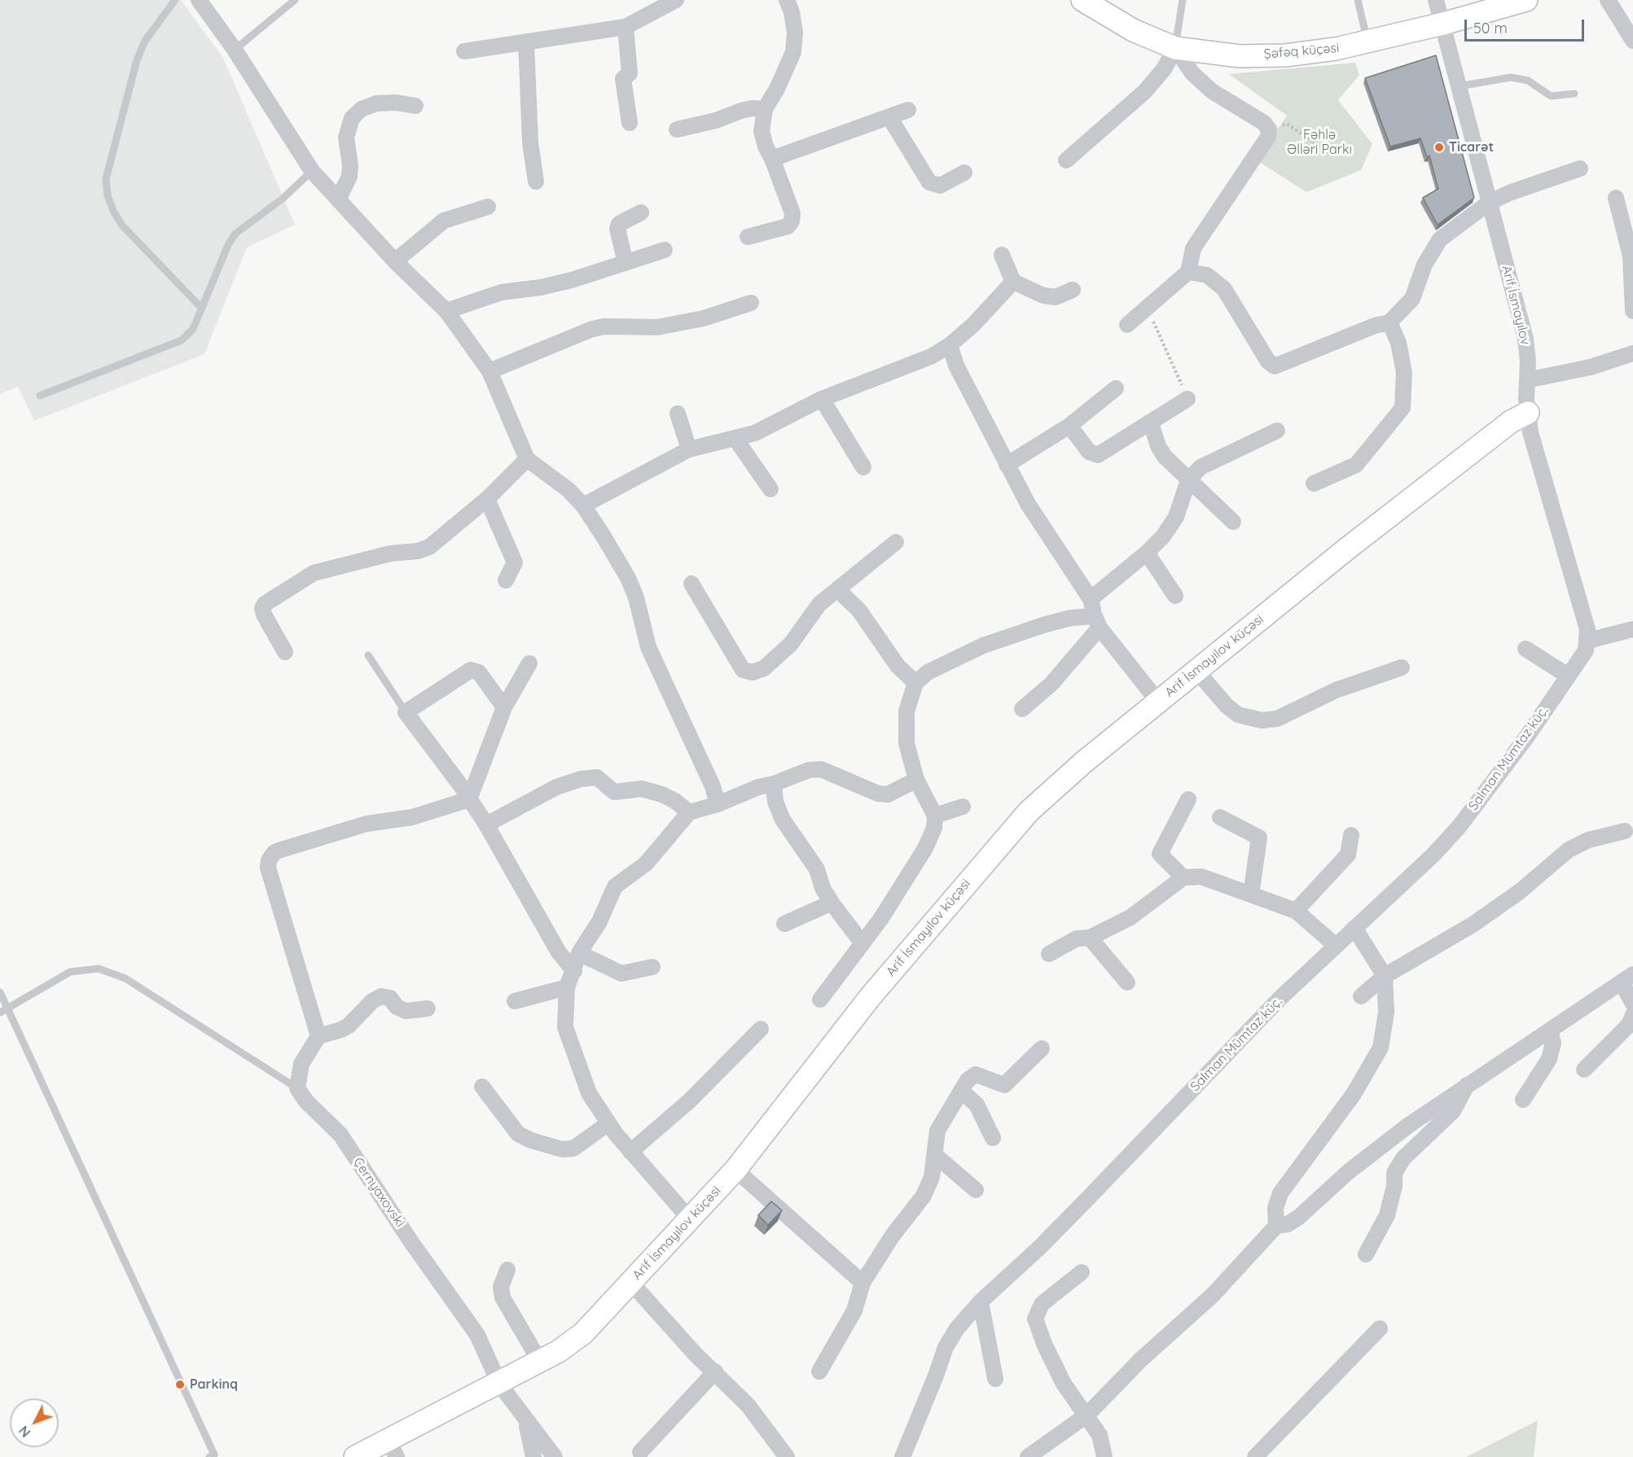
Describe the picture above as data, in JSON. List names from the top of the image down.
{
  "streets": {
    "street": [
      "Şəfəq küçəsi",
      "Arif İsmayılov",
      "Arif İsmayılov küçəsi",
      "Salman Mümtaz küç.",
      "Çernyaxovski"
    ]
  },
  "crossings": [
    ["Şəfəq küçəsi", "Arif İsmayılov"],
    ["Arif İsmayılov", "Arif İsmayılov küçəsi"],
    ["Arif İsmayılov", "Salman Mümtaz küç."],
    ["Arif İsmayılov küçəsi", "Çernyaxovski"]
  ],
  "parks": ["Fəhlə Əlləri Parkı"],
  "places": ["Ticarət", "Parkinq"],
  "scale_bar": "50 m",
  "north": "bottom left"
}
